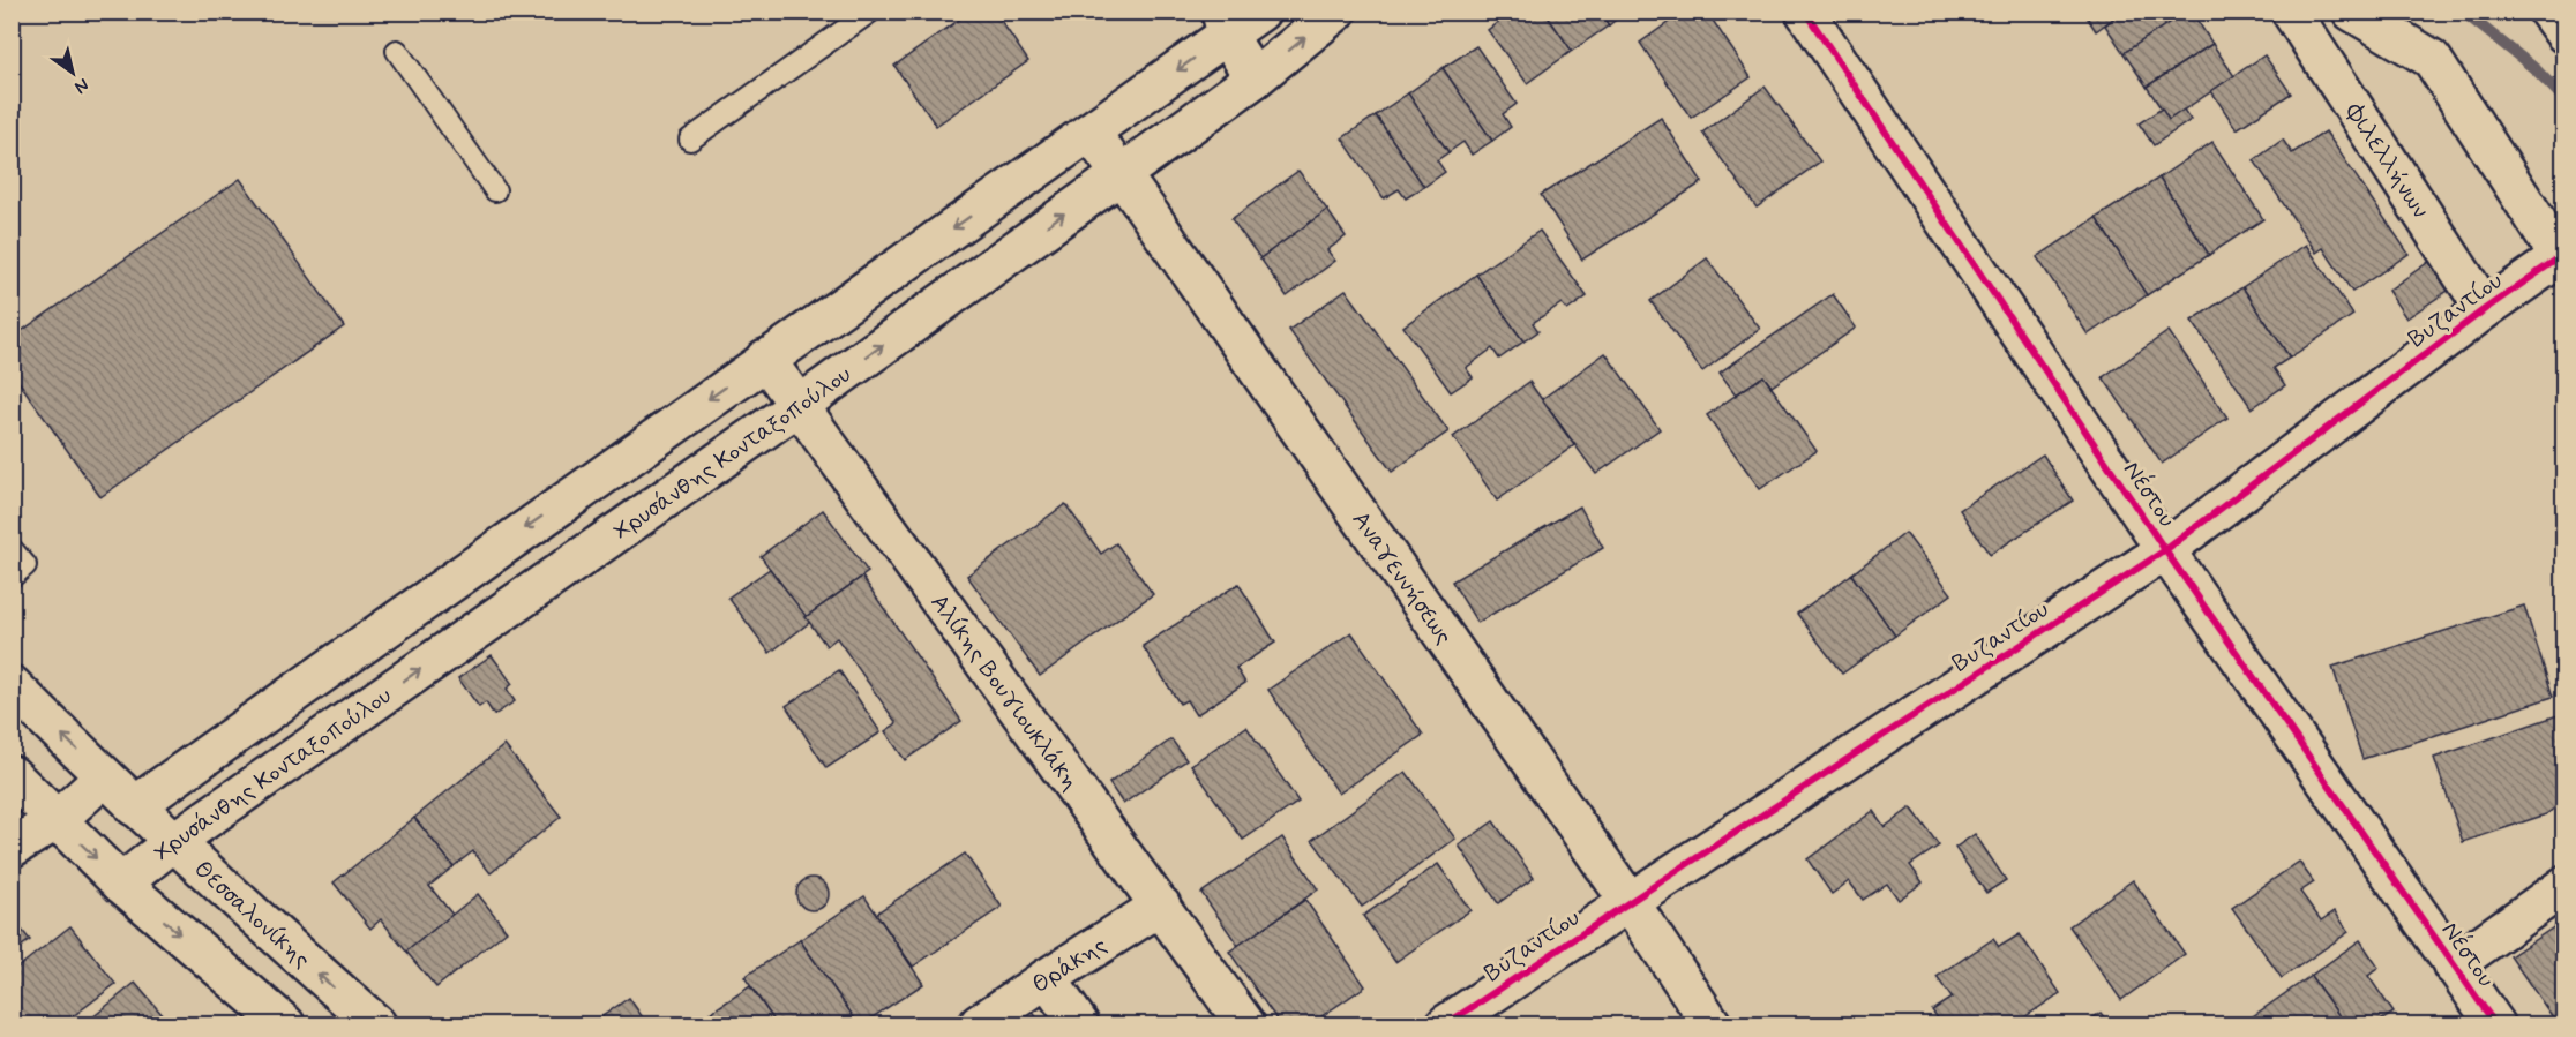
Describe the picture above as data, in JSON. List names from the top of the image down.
{
  "streets": {
    "street": [
      "Φιλελλήνων",
      "Βυζαντίου",
      "Χρυσάνθης Κονταξοπούλου",
      "Νέστου",
      "Αναγεννήσεως",
      "Αλίκης Βουγιουκλάκη",
      "Θεσσαλονίκης",
      "Θράκης"
    ]
  },
  "crossings": [
    ["Φιλελλήνων", "Βυζαντίου"],
    ["Βυζαντίου", "Νέστου"],
    ["Βυζαντίου", "Αναγεννήσεως"],
    ["Χρυσάνθης Κονταξοπούλου", "Αναγεννήσεως"],
    ["Χρυσάνθης Κονταξοπούλου", "Αλίκης Βουγιουκλάκη"],
    ["Χρυσάνθης Κονταξοπούλου", "Θεσσαλονίκης"],
    ["Αλίκης Βουγιουκλάκη", "Θράκης"]
  ],
  "north": "bottom right"
}
